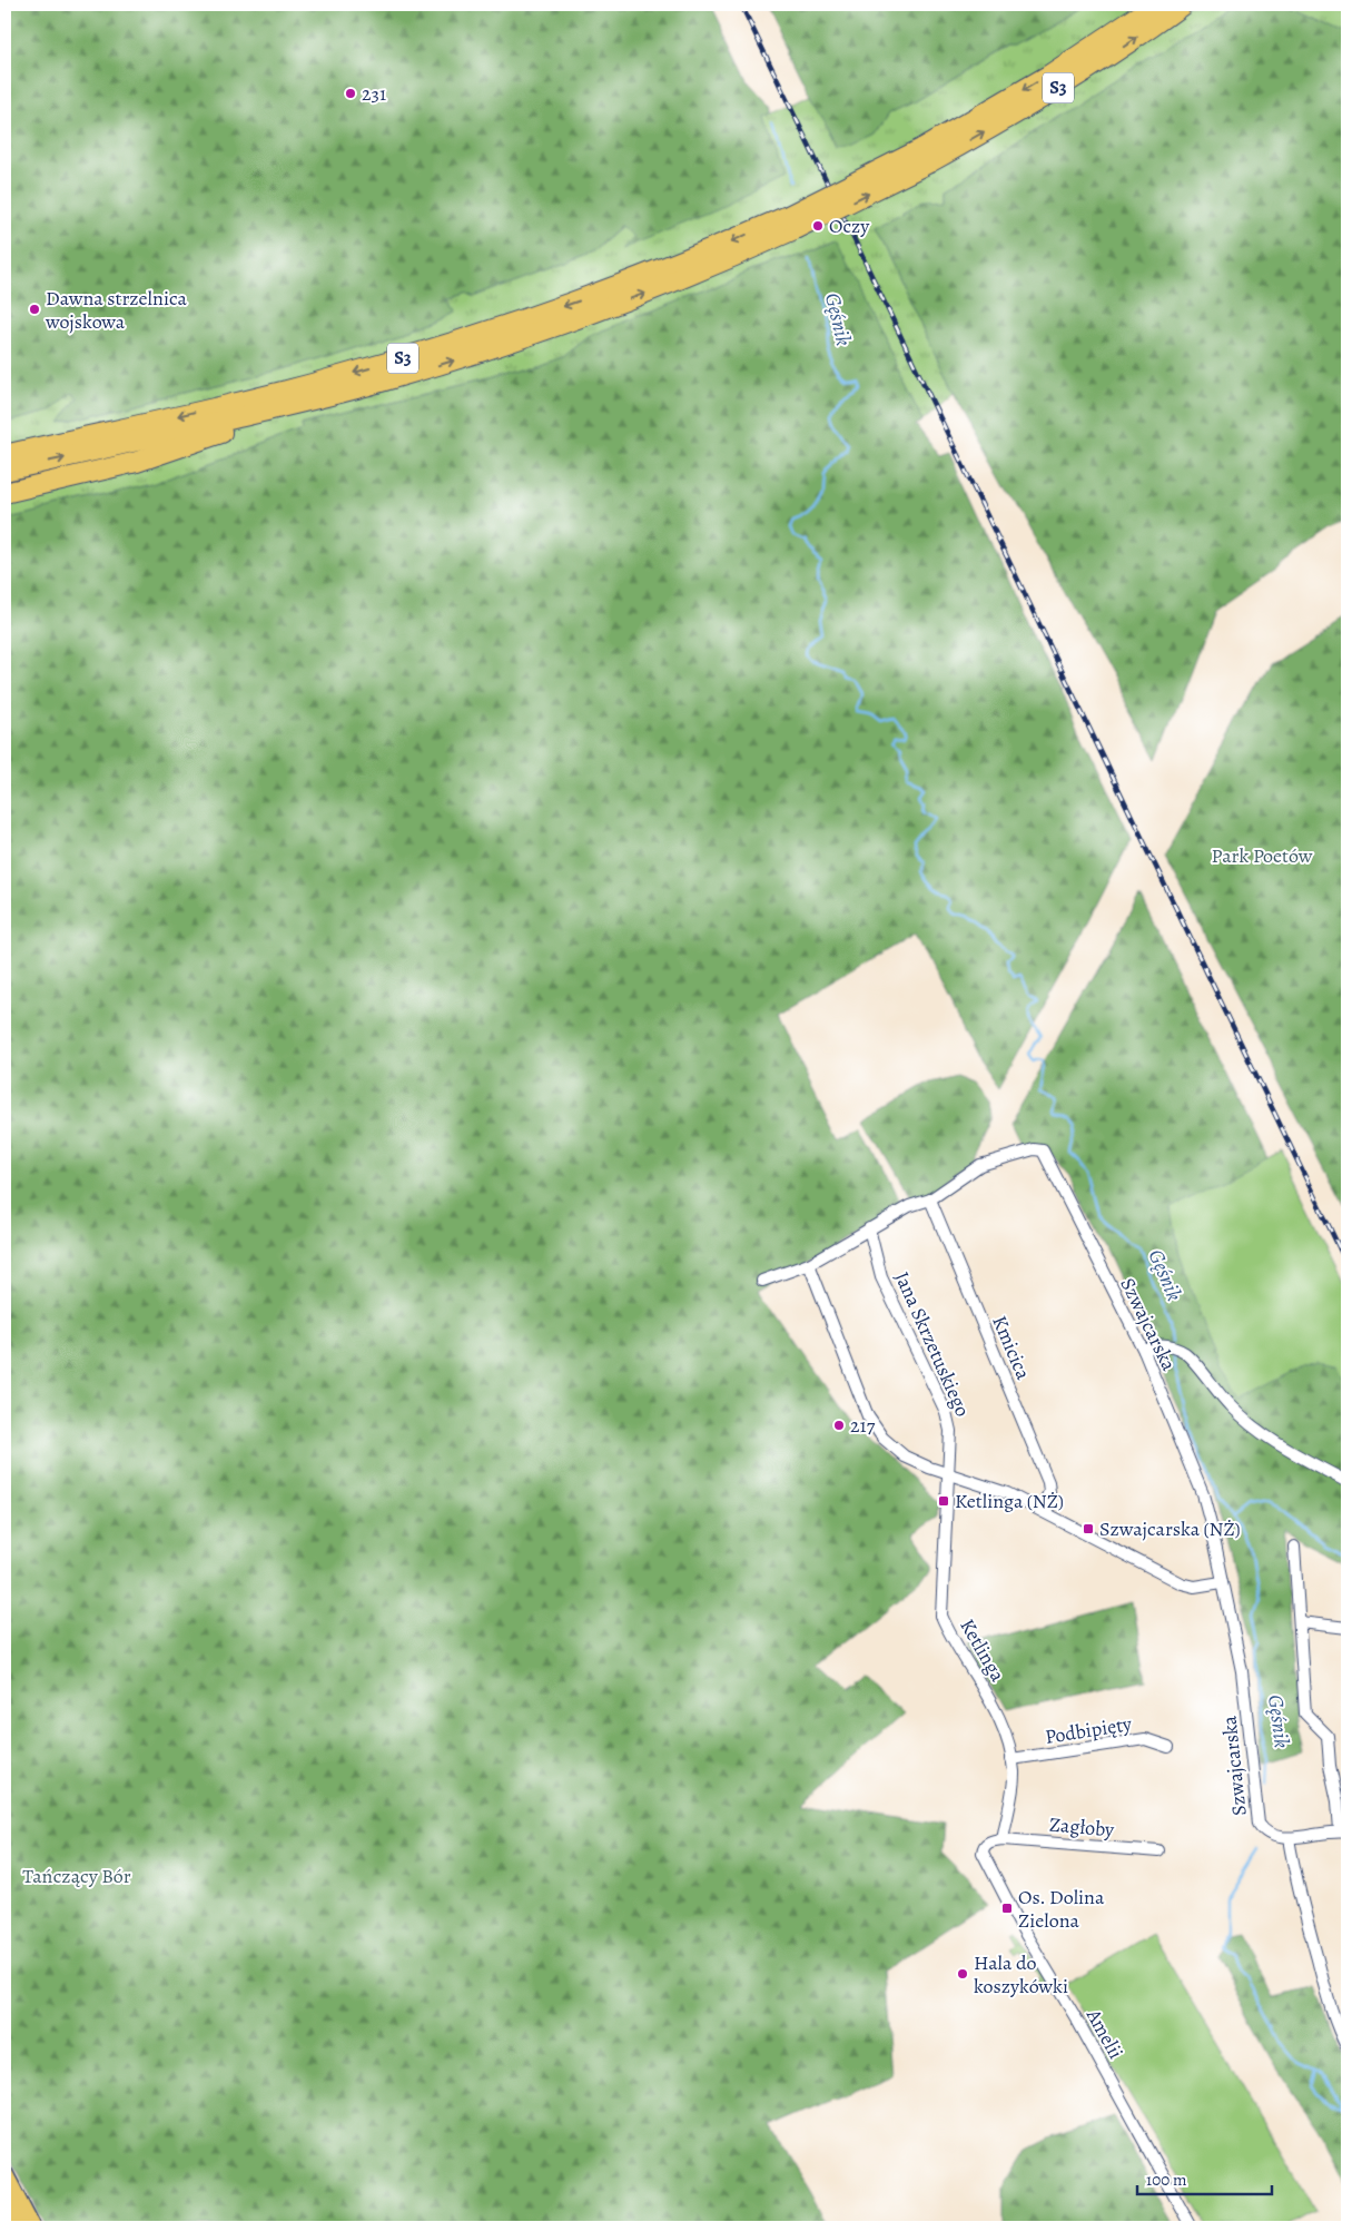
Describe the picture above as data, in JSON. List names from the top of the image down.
{
  "streets": {
    "highway": ["S3"],
    "street": [
      "Szwajcarska",
      "Jana Skrzetuskiego",
      "Kmicica",
      "Ketlinga",
      "Podbipięty",
      "Zagłoby",
      "Amelii"
    ]
  },
  "crossings": [
    ["Szwajcarska", "Jana Skrzetuskiego"],
    ["Szwajcarska", "Kmicica"],
    ["Jana Skrzetuskiego", "Ketlinga"],
    ["Ketlinga", "Podbipięty"],
    ["Ketlinga", "Zagłoby"],
    ["Ketlinga", "Amelii"],
    ["Zagłoby", "Amelii"]
  ],
  "water": ["Gęśnik"],
  "parks": ["Park Poetów", "Tańczący Bór"],
  "places": {
    "other": [
      "231",
      "Oczy",
      "Dawna strzelnica wojskowa",
      "217",
      "Hala do koszykówki"
    ],
    "transit": ["Ketlinga (NŻ)", "Szwajcarska (NŻ)", "Os. Dolina Zielona"]
  },
  "scale_bar": "100 m"
}
